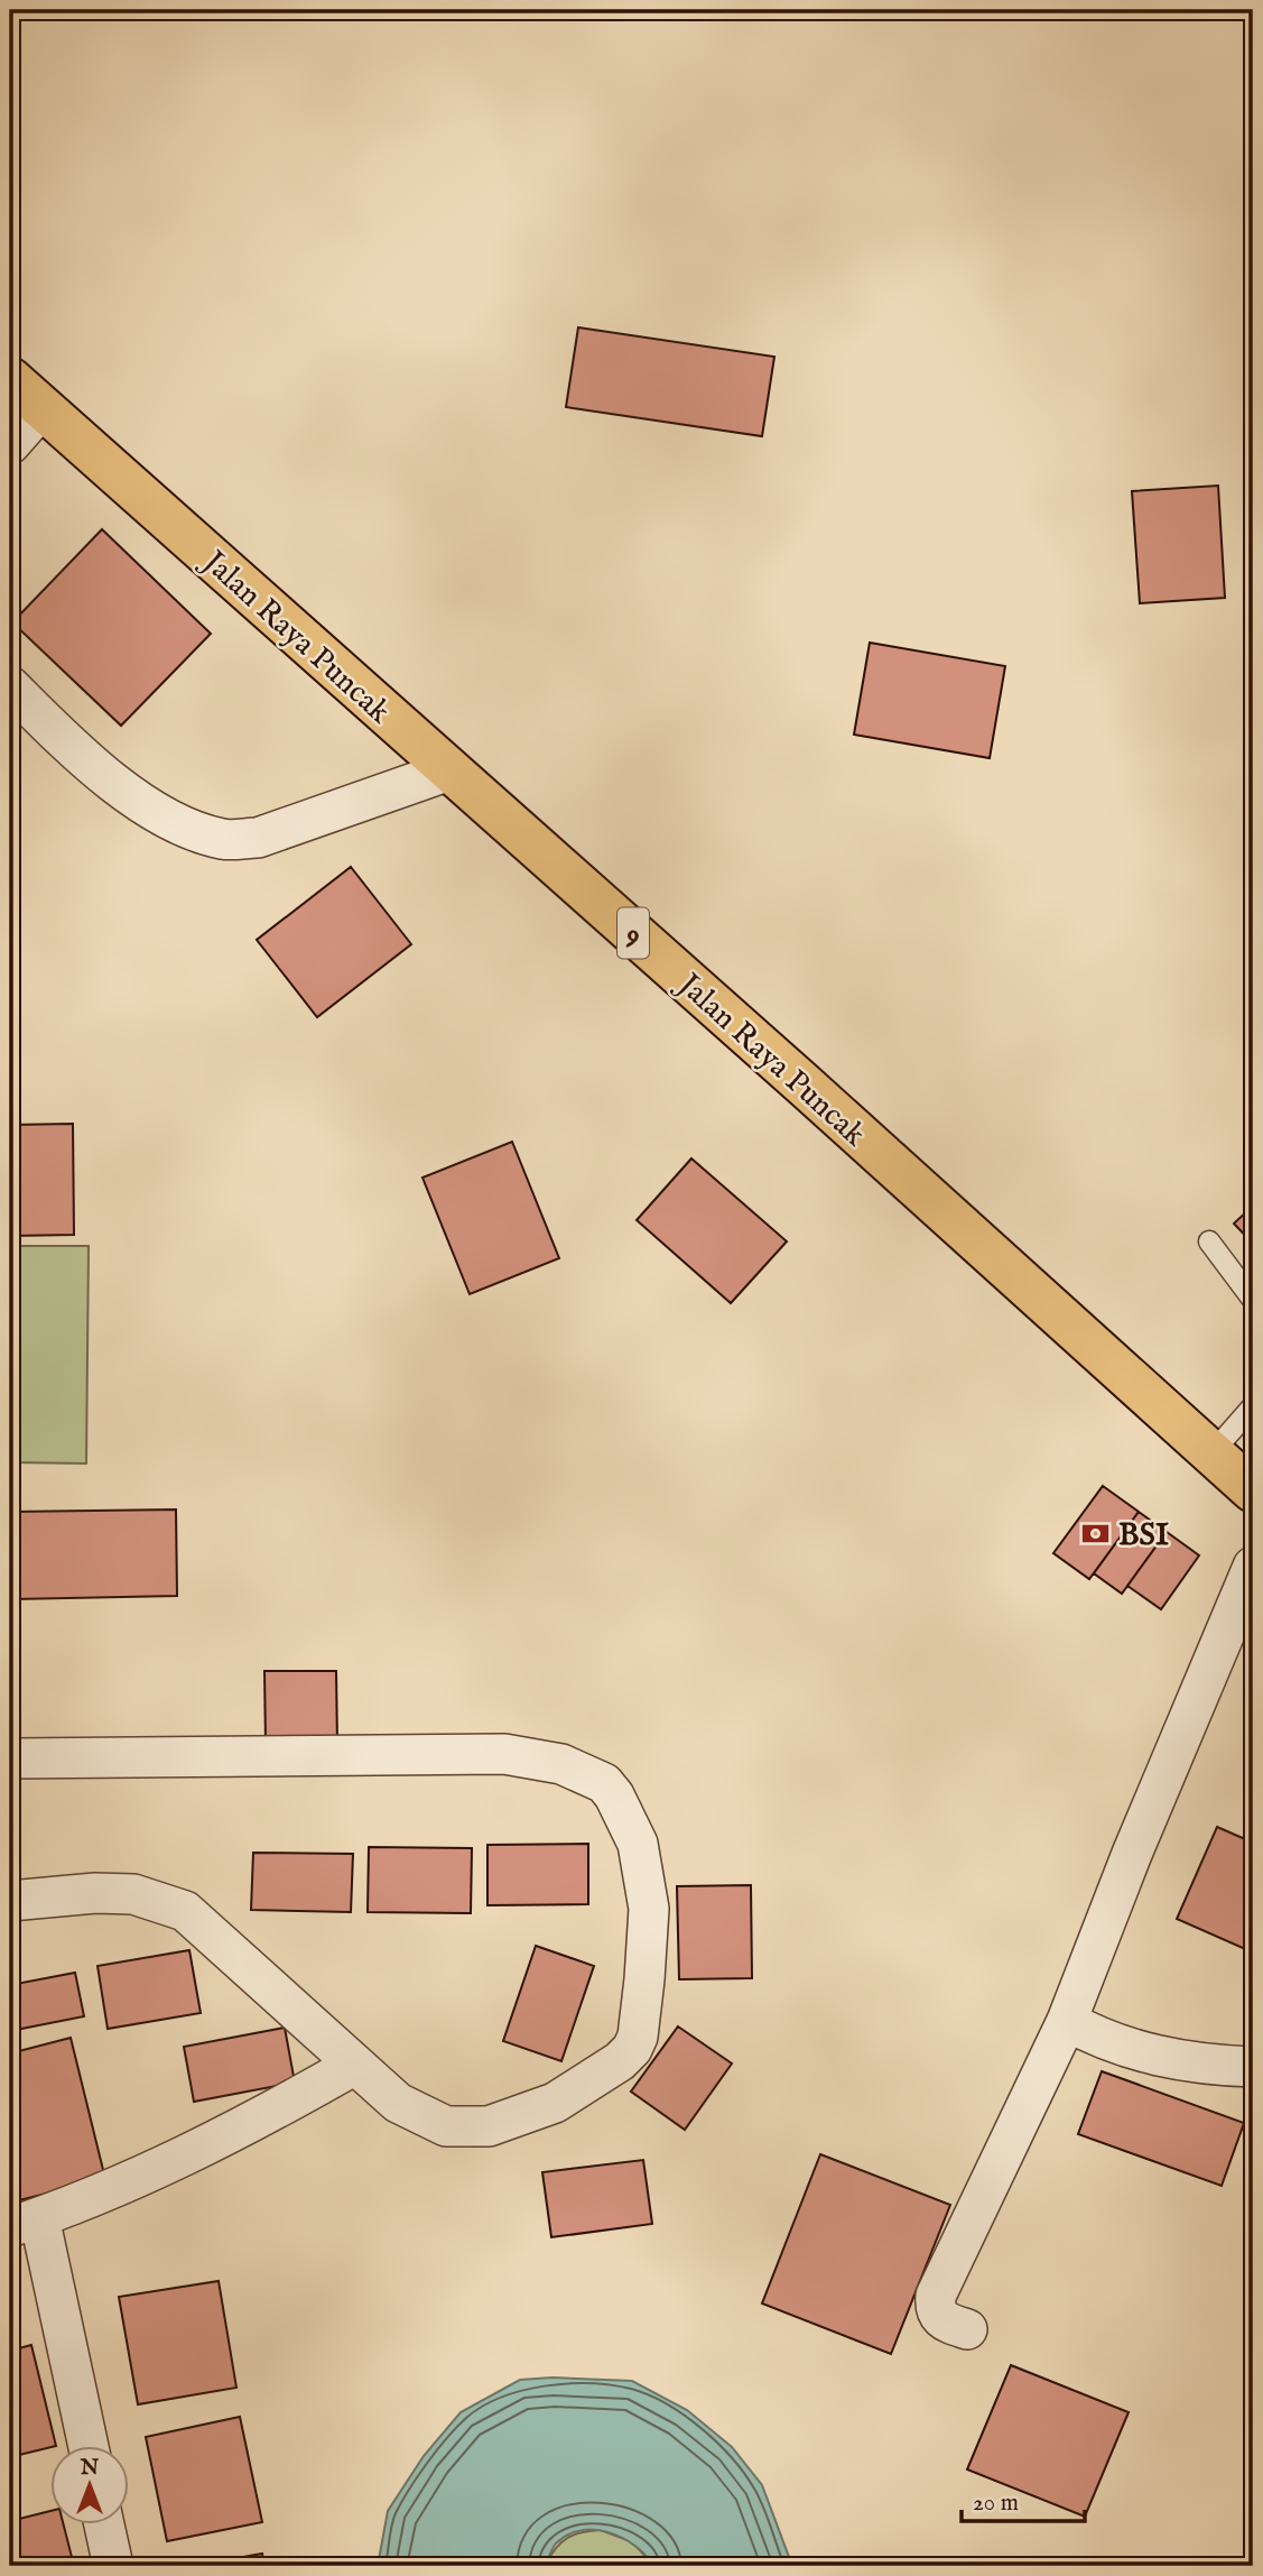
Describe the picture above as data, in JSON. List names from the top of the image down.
{
  "streets": {
    "highway": ["Jalan Raya Puncak", "9"]
  },
  "places": {
    "bank": ["BSI"]
  },
  "scale_bar": "20 m",
  "north": "top"
}
